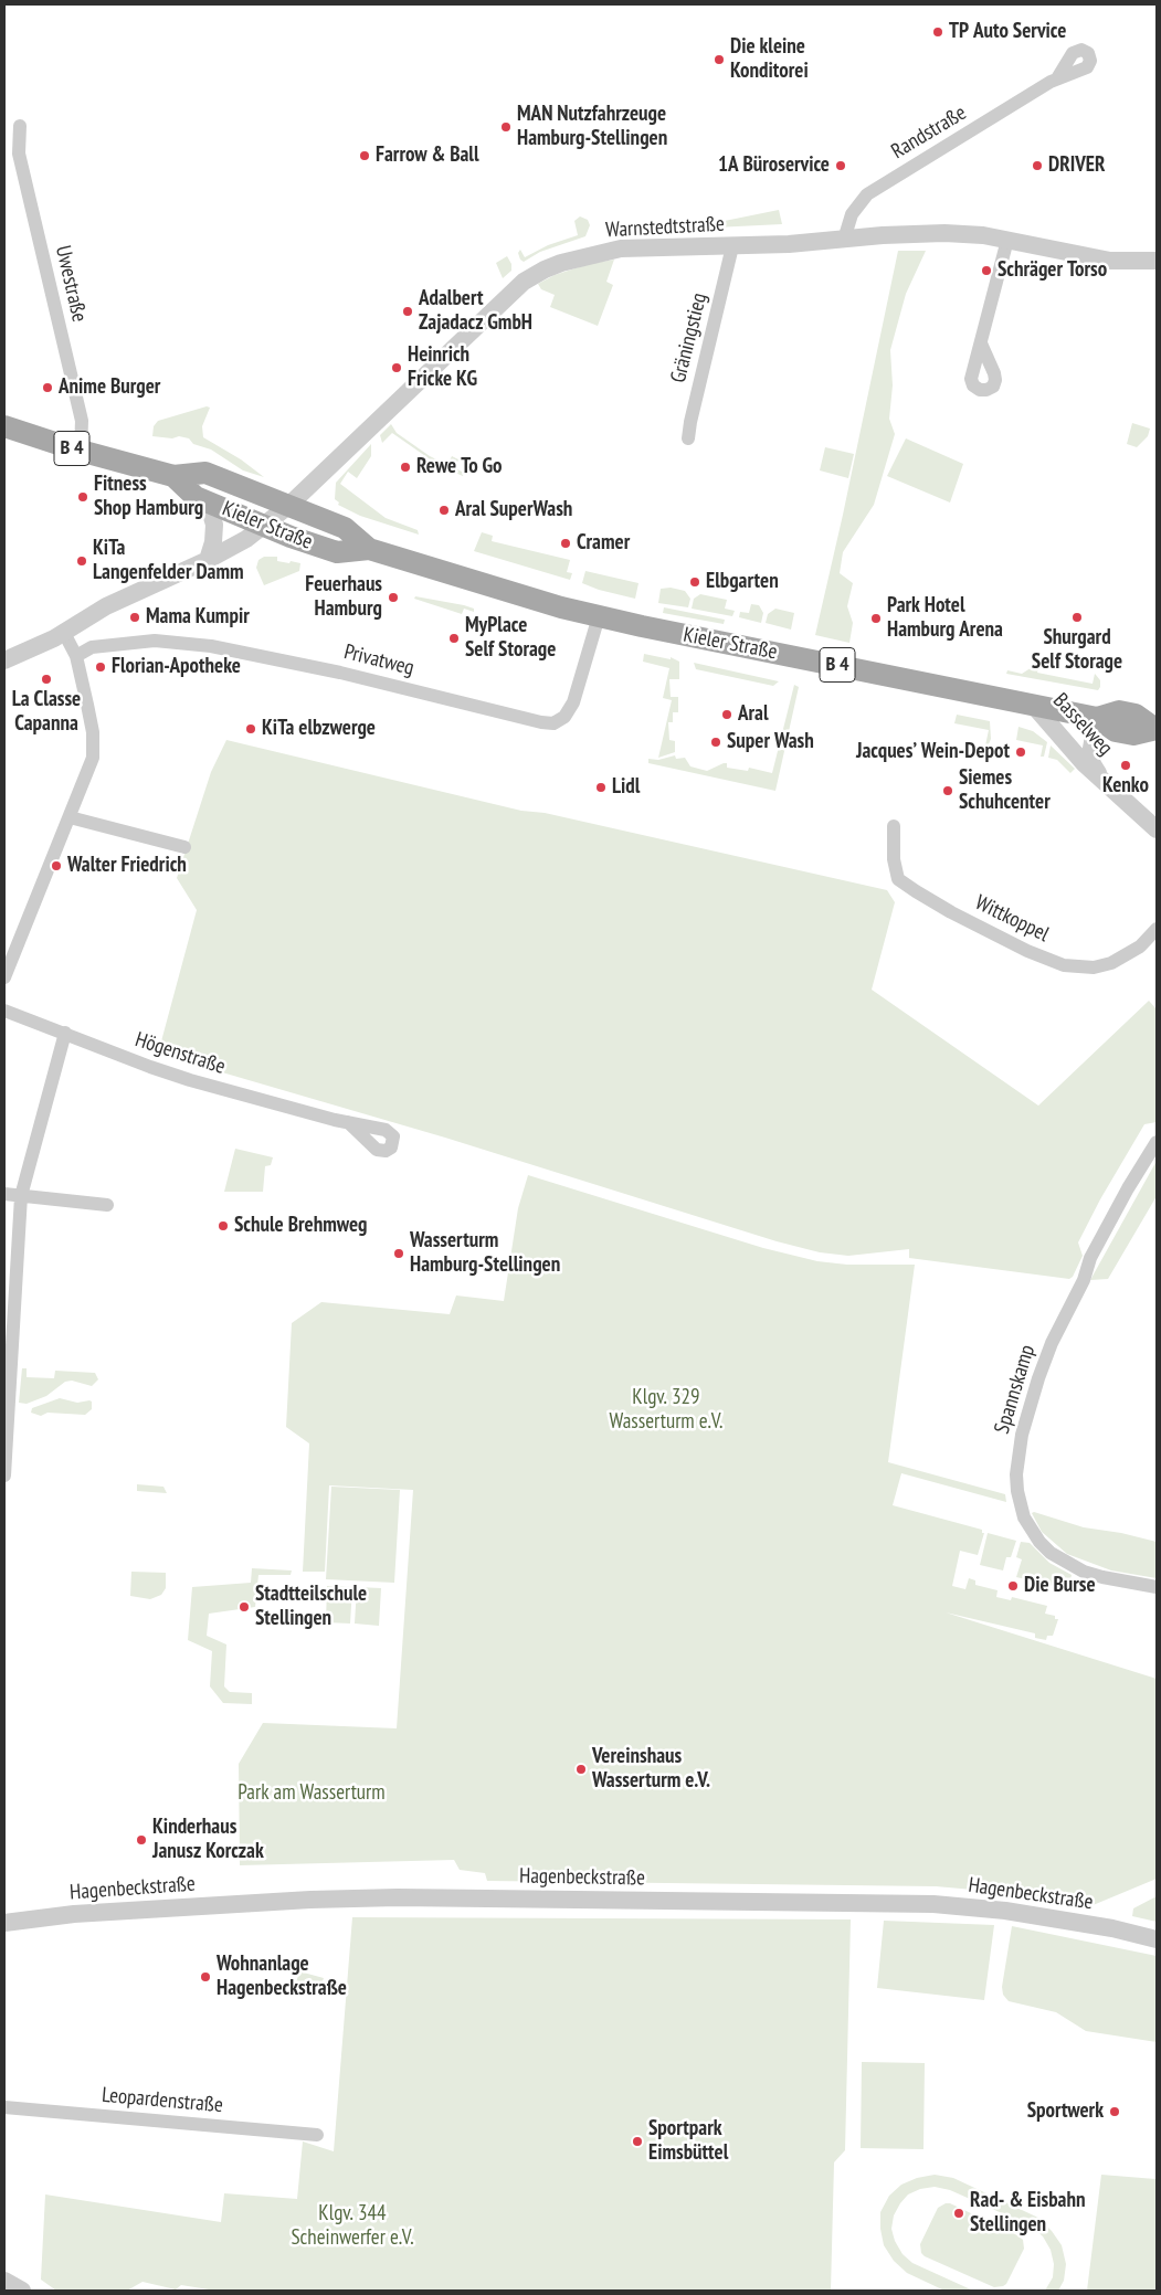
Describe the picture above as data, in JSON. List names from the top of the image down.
{
  "streets": {
    "main road": ["B 4", "Kieler Straße"],
    "street": [
      "Randstraße",
      "Warnstedtstraße",
      "Uwestraße",
      "Gräningstieg",
      "Privatweg",
      "Basselweg",
      "Wittkoppel",
      "Högenstraße",
      "Spannskamp",
      "Hagenbeckstraße",
      "Leopardenstraße"
    ]
  },
  "crossings": [
    ["Randstraße", "Warnstedtstraße"],
    ["Warnstedtstraße", "Gräningstieg"],
    ["Warnstedtstraße", "Kieler Straße"],
    ["Uwestraße", "Kieler Straße"],
    ["Kieler Straße", "Privatweg"],
    ["Kieler Straße", "Basselweg"]
  ],
  "parks": ["Klgv. 329 Wasserturm e.V.", "Park am Wasserturm", "Klgv. 344 Scheinwerfer e.V."],
  "places": [
    "TP Auto Service",
    "Die kleine Konditorei",
    "MAN Nutzfahrzeuge Hamburg-Stellingen",
    "Farrow & Ball",
    "1A Büroservice",
    "DRIVER",
    "Schräger Torso",
    "Adalbert Zajadacz GmbH",
    "Heinrich Fricke KG",
    "Anime Burger",
    "Rewe To Go",
    "Fitness Shop Hamburg",
    "Aral SuperWash",
    "Cramer",
    "KiTa Langenfelder Damm",
    "Elbgarten",
    "Feuerhaus Hamburg",
    "Mama Kumpir",
    "Shurgard Self Storage",
    "Park Hotel Hamburg Arena",
    "MyPlace Self Storage",
    "Florian-Apotheke",
    "La Classe Capanna",
    "Aral",
    "KiTa elbzwerge",
    "Super Wash",
    "Jacques’ Wein-Depot",
    "Kenko",
    "Lidl",
    "Siemes Schuhcenter",
    "Walter Friedrich",
    "Schule Brehmweg",
    "Wasserturm Hamburg-Stellingen",
    "Die Burse",
    "Stadtteilschule Stellingen",
    "Vereinshaus Wasserturm e.V.",
    "Kinderhaus Janusz Korczak",
    "Wohnanlage Hagenbeckstraße",
    "Sportwerk",
    "Sportpark Eimsbüttel",
    "Rad- & Eisbahn Stellingen"
  ]
}
